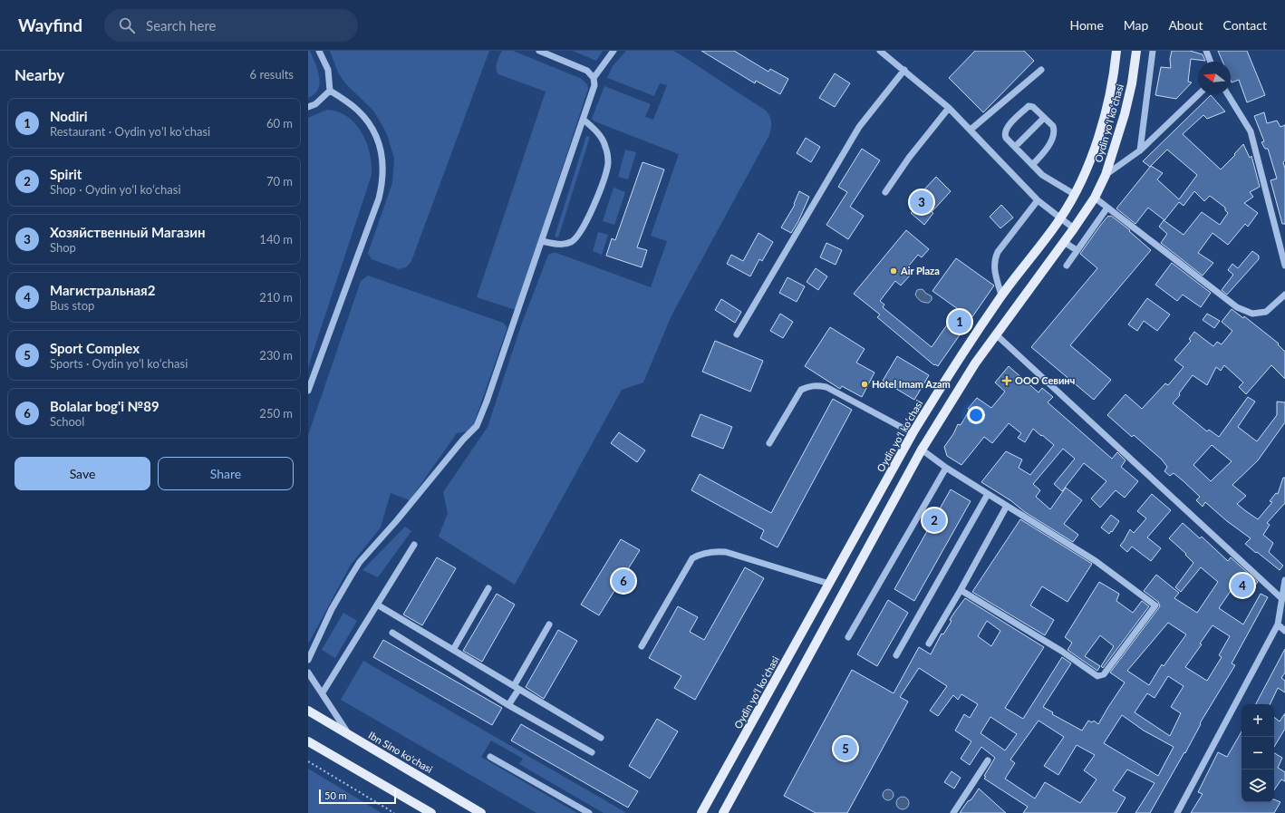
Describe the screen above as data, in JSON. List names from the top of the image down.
{
  "streets": {
    "main road": ["Oydin yoʻl koʻchasi", "Ibn Sino ko'chasi"]
  },
  "places": {
    "other": ["Air Plaza", "Hotel Imam Azam"],
    "health": ["ООО Севинч"]
  },
  "scale_bar": "50 m",
  "north": "left",
  "page": {
    "header": "Wayfind",
    "search": "Search here",
    "nav": [
      "Home",
      "Map",
      "About",
      "Contact"
    ],
    "heading": ["Nearby", "6 results"],
    "list": [
      {
        "mark": "1",
        "name": "Nodiri",
        "note": "Restaurant · Oydin yoʻl koʻchasi",
        "value": "60 m"
      },
      {
        "mark": "2",
        "name": "Spirit",
        "note": "Shop · Oydin yoʻl koʻchasi",
        "value": "70 m"
      },
      {
        "mark": "3",
        "name": "Хозяйственный Магазин",
        "note": "Shop",
        "value": "140 m"
      },
      {
        "mark": "4",
        "name": "Магистральная2",
        "note": "Bus stop",
        "value": "210 m"
      },
      {
        "mark": "5",
        "name": "Sport Complex",
        "note": "Sports · Oydin yoʻl koʻchasi",
        "value": "230 m"
      },
      {
        "mark": "6",
        "name": "Bolalar bog'i №89",
        "note": "School",
        "value": "250 m"
      }
    ],
    "pins": [
      "3",
      "1",
      "2",
      "6",
      "4",
      "5"
    ],
    "buttons": ["Save", "Share"],
    "map_buttons": ["+", "−"],
    "scale": "50 m"
  }
}
